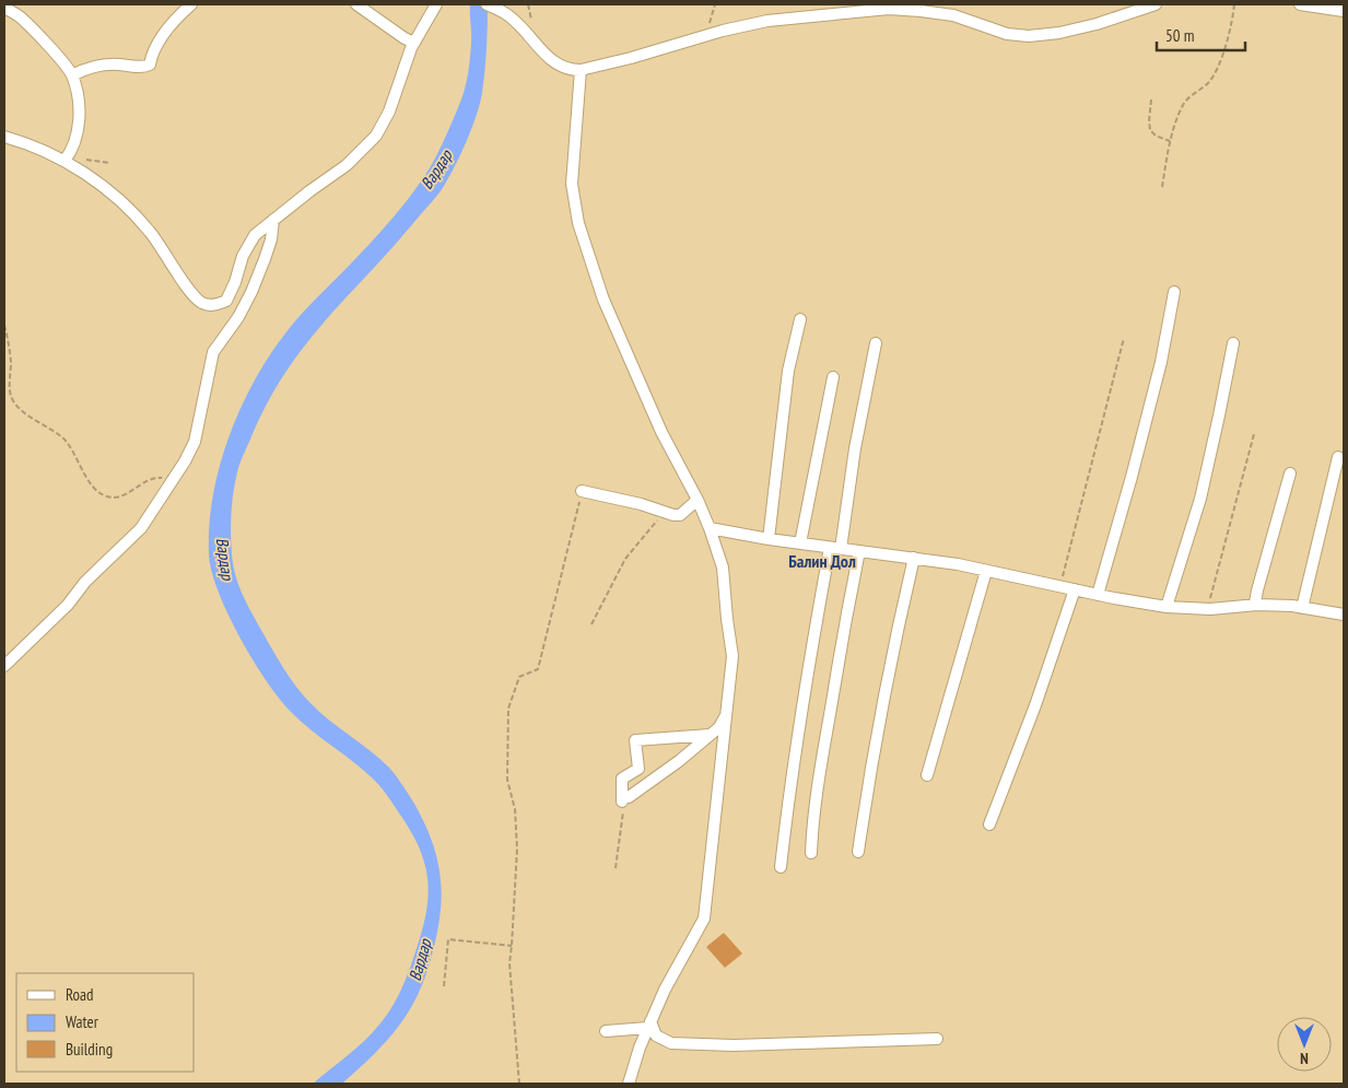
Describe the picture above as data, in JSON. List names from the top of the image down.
{
  "districts": ["Балин Дол"],
  "water": ["Вардар"],
  "legend": ["Road", "Water", "Building"],
  "scale_bar": "50 m",
  "north": "bottom"
}
